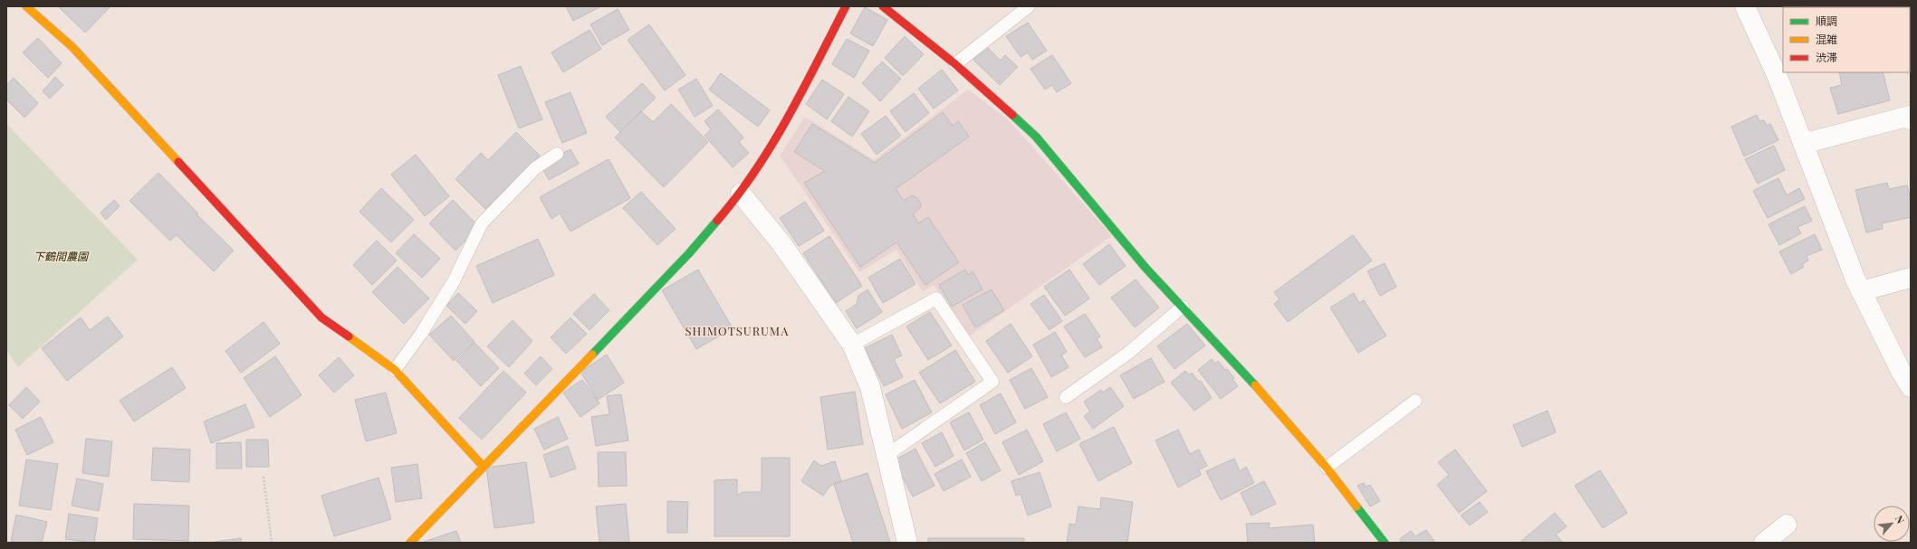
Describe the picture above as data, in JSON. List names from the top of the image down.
{
  "districts": ["SHIMOTSURUMA"],
  "parks": ["下鶴間農園"],
  "legend": ["順調", "混雑", "渋滞"],
  "north": "top right"
}
